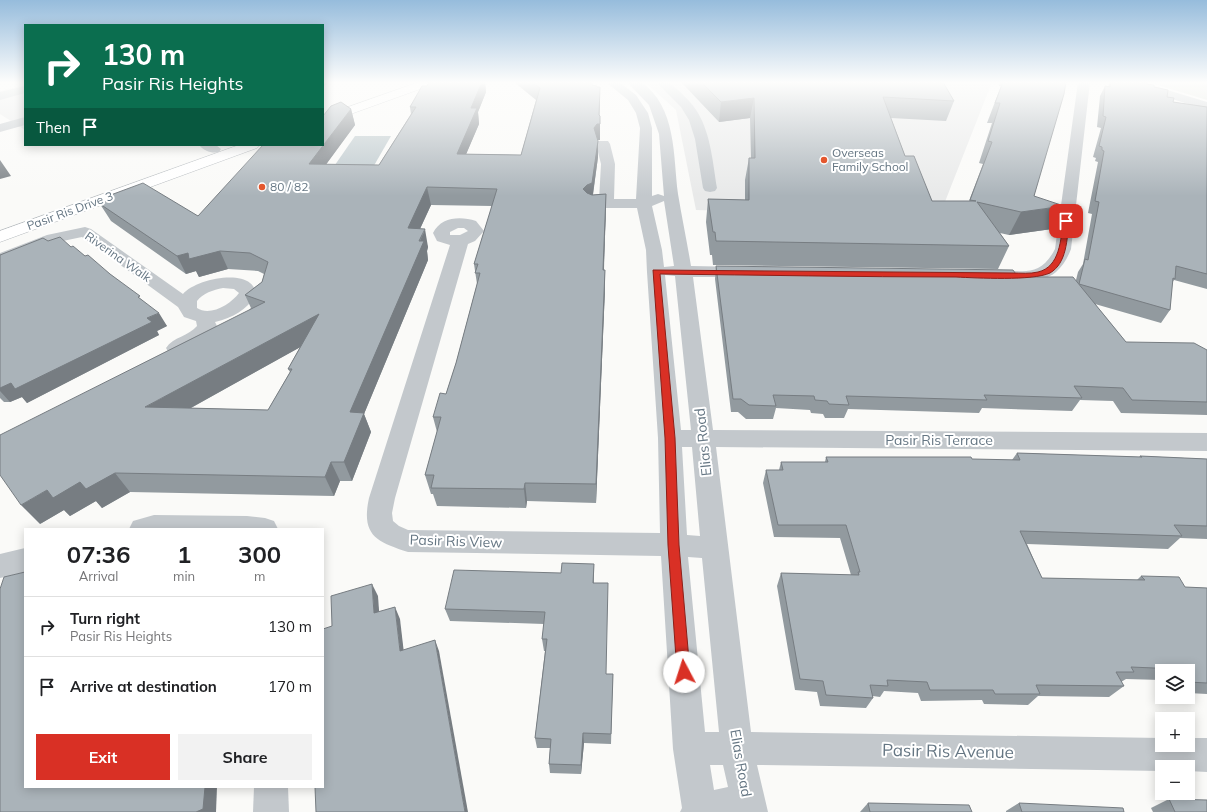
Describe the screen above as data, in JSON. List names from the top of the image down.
{
  "streets": {
    "main road": ["Pasir Ris Drive 3"],
    "street": [
      "Riverina Walk",
      "Pasir Ris Terrace",
      "Elias Road",
      "Pasir Ris View",
      "Pasir Ris Avenue"
    ]
  },
  "crossings": [
    ["Pasir Ris Terrace", "Elias Road"],
    ["Elias Road", "Pasir Ris View"],
    ["Elias Road", "Pasir Ris Avenue"]
  ],
  "places": ["Overseas Family School", "80 / 82"],
  "page": {
    "turn": ["130 m", "Pasir Ris Heights"],
    "then": "Then",
    "eta": [
      "07:36",
      "Arrival",
      "1",
      "min",
      "300",
      "m"
    ],
    "list": [
      {
        "name": "Turn right",
        "note": "Pasir Ris Heights",
        "value": "130 m"
      },
      {
        "name": "Arrive at destination",
        "value": "170 m"
      }
    ],
    "map_buttons": ["+", "−"],
    "buttons": ["Exit", "Share"]
  }
}
